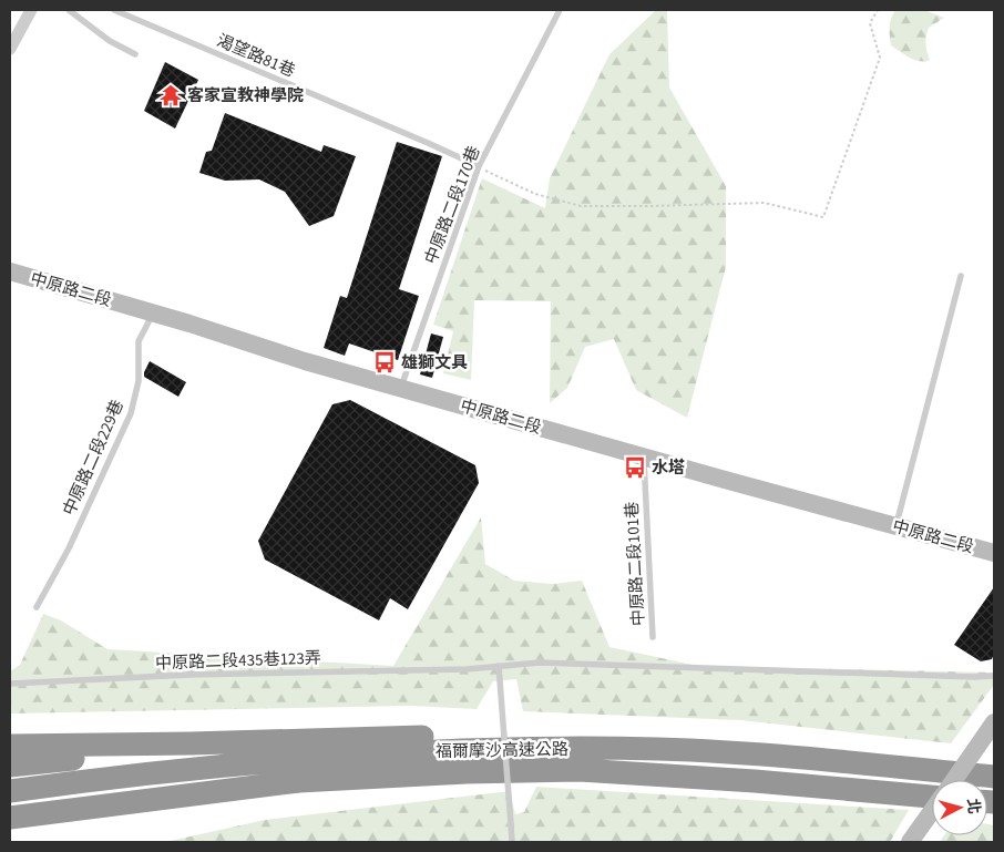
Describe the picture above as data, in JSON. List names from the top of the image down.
{
  "streets": {
    "highway": ["福爾摩沙高速公路"],
    "street": ["中原路二段"],
    "lane": [
      "渴望路81巷",
      "中原路二段170巷",
      "中原路二段229巷",
      "中原路二段101巷",
      "中原路二段435巷123弄"
    ]
  },
  "crossings": [
    ["渴望路81巷", "中原路二段170巷"],
    ["中原路二段170巷", "中原路二段"],
    ["中原路二段", "中原路二段229巷"],
    ["中原路二段", "中原路二段101巷"]
  ],
  "places": {
    "temple": ["客家宣教神學院"],
    "bus stop": ["雄獅文具", "水塔"]
  },
  "north": "right"
}
